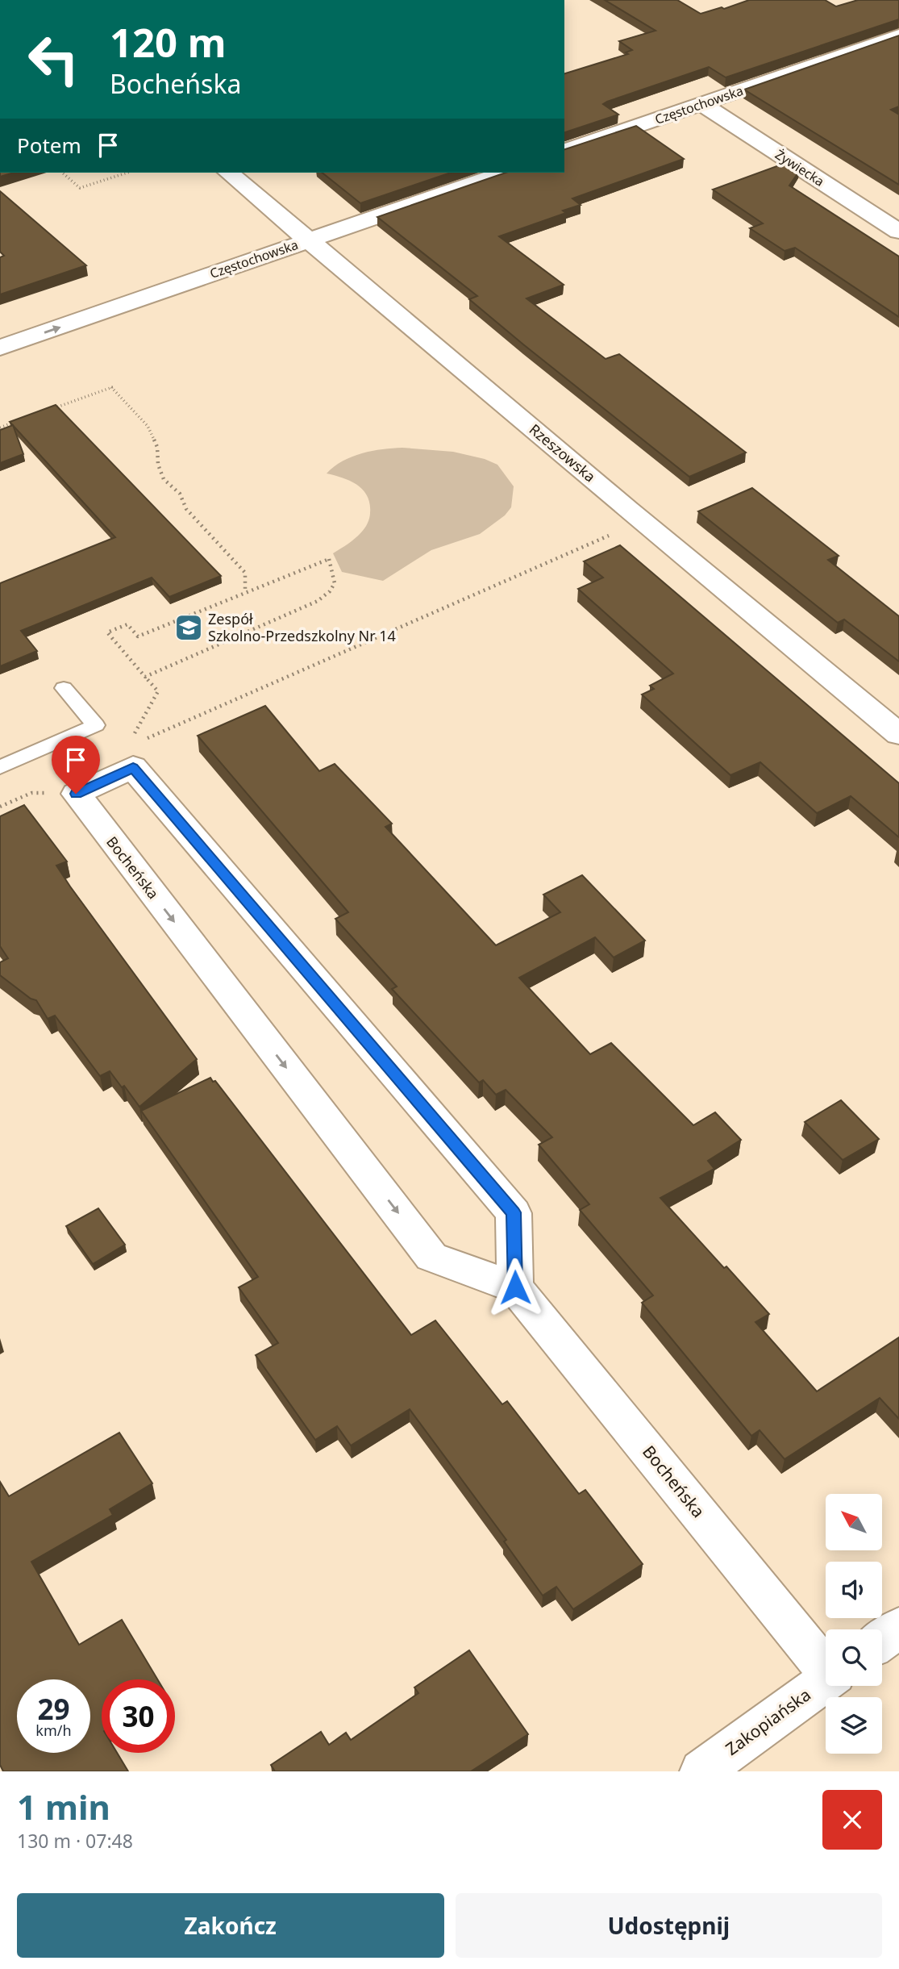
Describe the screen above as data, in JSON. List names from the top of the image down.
{
  "streets": {
    "street": [
      "Częstochowska",
      "Żywiecka",
      "Rzeszowska",
      "Bocheńska",
      "Zakopiańska"
    ]
  },
  "crossings": [
    ["Częstochowska", "Żywiecka"],
    ["Częstochowska", "Rzeszowska"]
  ],
  "one_way": ["Częstochowska"],
  "places": {
    "school or university": ["Zespół Szkolno-Przedszkolny Nr 14"]
  },
  "north": "top left",
  "page": {
    "turn": ["120 m", "Bocheńska"],
    "then": "Potem",
    "speed": "29 km/h",
    "limit": "30",
    "heading": ["1 min", "130 m · 07:48"],
    "buttons": ["Zakończ", "Udostępnij"]
  }
}
